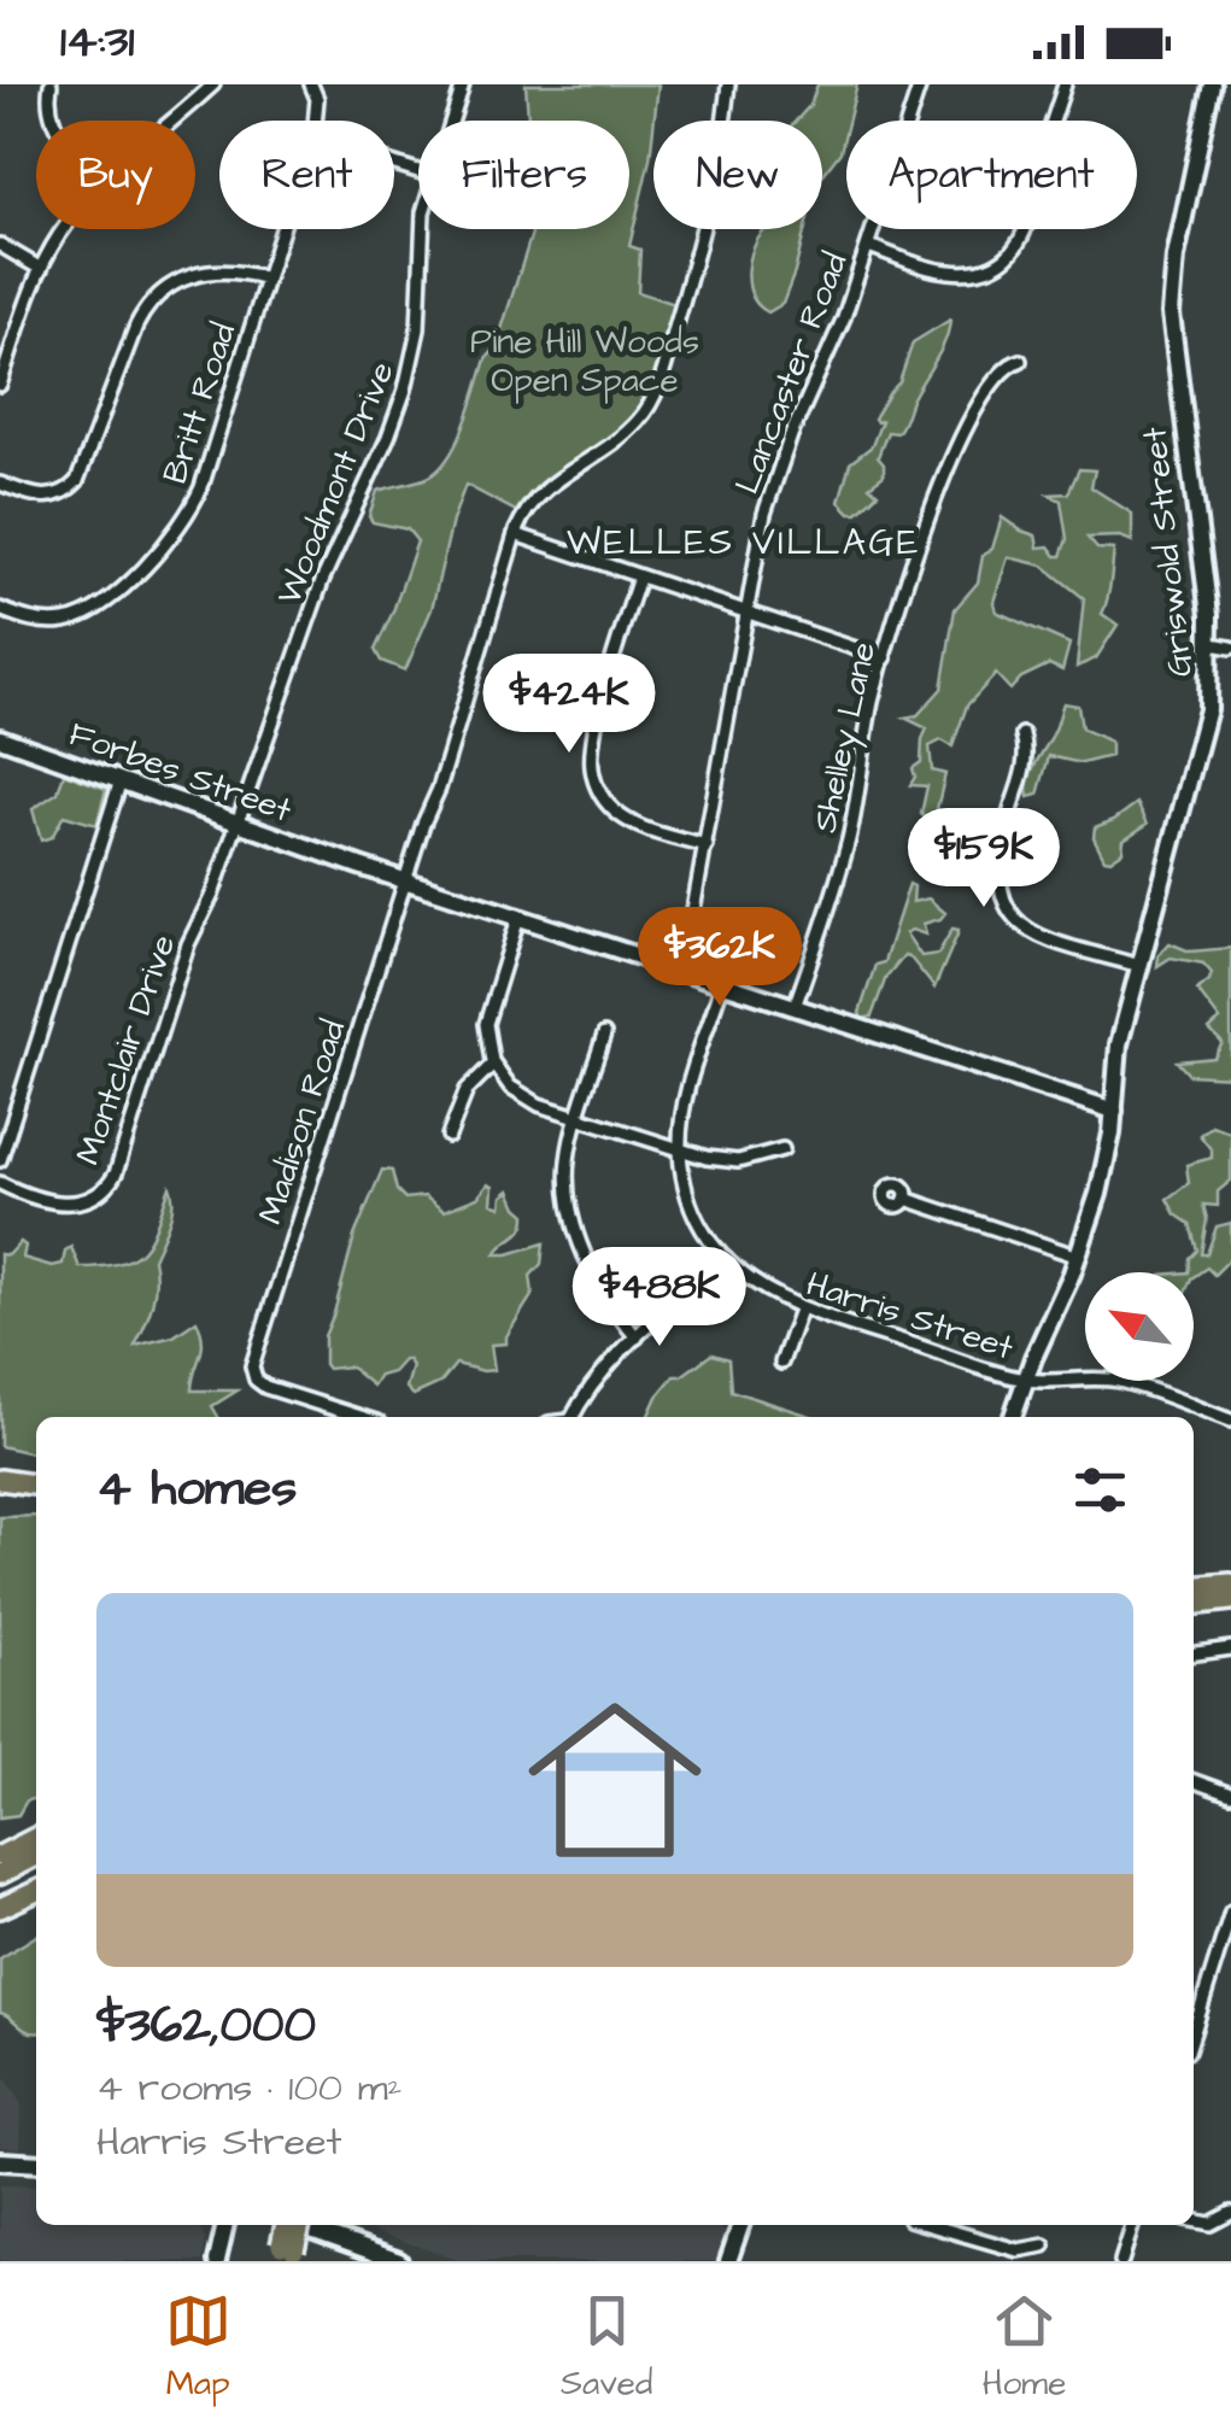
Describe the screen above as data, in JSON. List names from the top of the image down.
{
  "streets": {
    "main road": ["Griswold Street", "Forbes Street"],
    "street": [
      "Lancaster Road",
      "Britt Road",
      "Woodmont Drive",
      "Shelley Lane",
      "Montclair Drive",
      "Madison Road",
      "Harris Street"
    ]
  },
  "crossings": [
    ["Lancaster Road", "Forbes Street"],
    ["Woodmont Drive", "Forbes Street"],
    ["Woodmont Drive", "Montclair Drive"],
    ["Griswold Street", "Forbes Street"],
    ["Griswold Street", "Harris Street"],
    ["Shelley Lane", "Forbes Street"],
    ["Forbes Street", "Montclair Drive"],
    ["Forbes Street", "Madison Road"],
    ["Forbes Street", "Harris Street"]
  ],
  "districts": ["WELLES VILLAGE"],
  "parks": ["Pine Hill Woods Open Space"],
  "north": "top left",
  "page": {
    "status": "14:31",
    "chip": [
      "Buy",
      "Rent",
      "Filters",
      "New",
      "Apartment"
    ],
    "price": [
      "$424K",
      "$159K",
      "$362K",
      "$488K"
    ],
    "heading": "4 homes",
    "list": [
      {
        "name": "$362,000",
        "note": "4 rooms · 100 m² · Harris Street"
      }
    ],
    "tabs": ["Map", "Saved", "Home"]
  }
}
